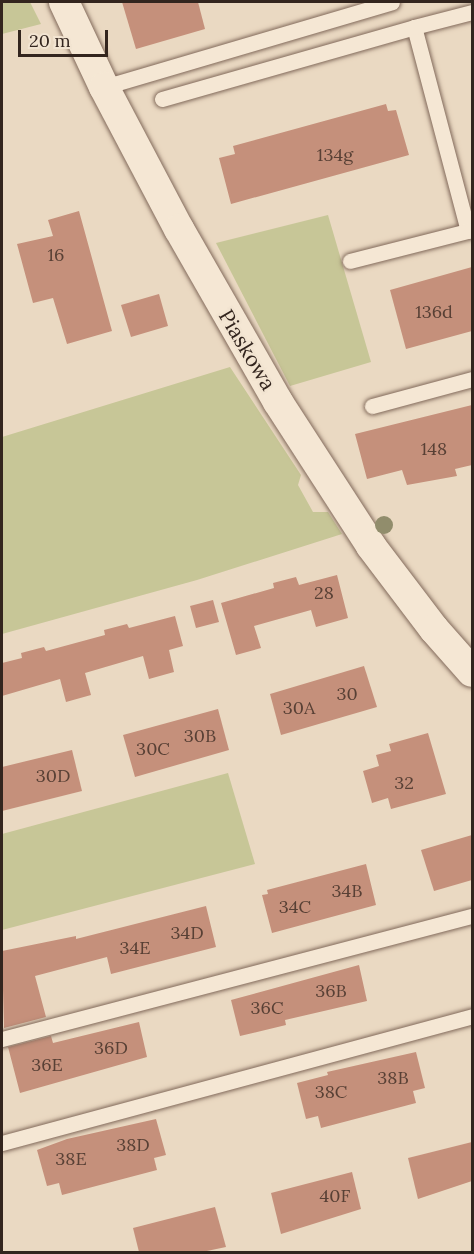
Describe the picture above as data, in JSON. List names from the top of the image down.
{
  "streets": {
    "street": ["Piaskowa"]
  },
  "house_numbers": [
    "134g",
    "16",
    "136d",
    "148",
    "28",
    "30",
    "30A",
    "30B",
    "30C",
    "30D",
    "32",
    "34B",
    "34C",
    "34D",
    "34E",
    "36B",
    "36C",
    "36D",
    "36E",
    "38B",
    "38C",
    "38D",
    "38E",
    "40F"
  ],
  "scale_bar": "20 m"
}
